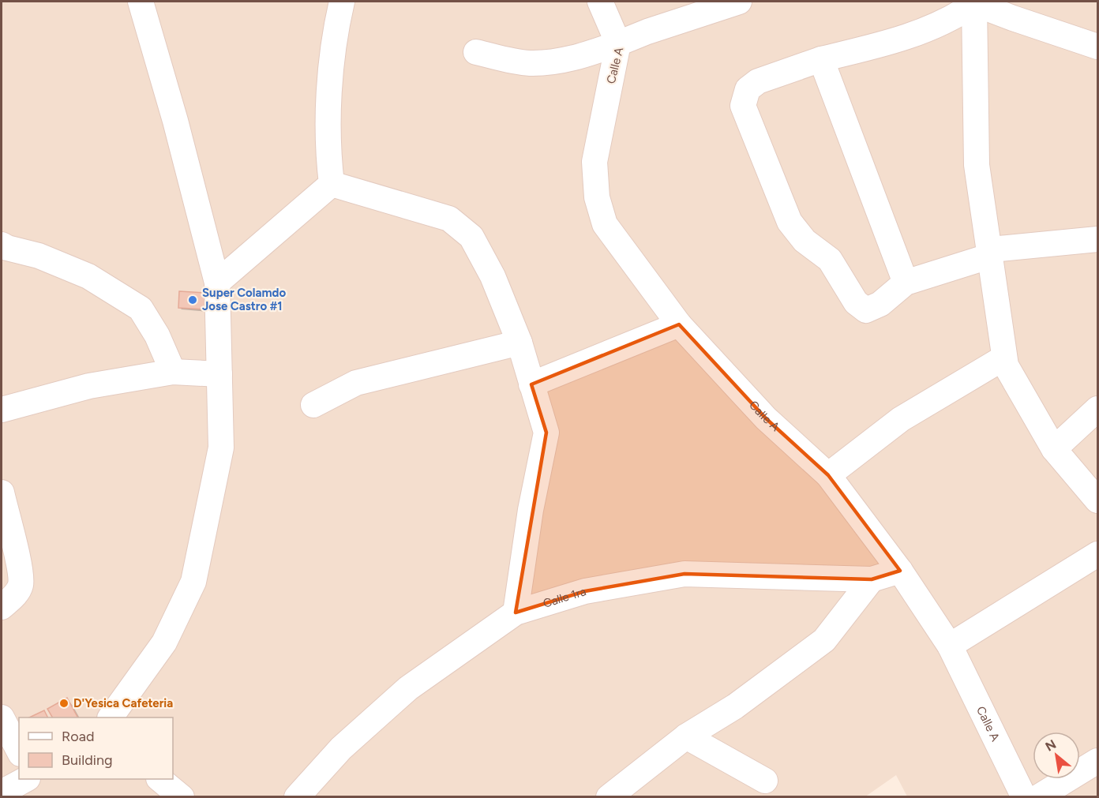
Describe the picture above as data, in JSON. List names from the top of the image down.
{
  "streets": {
    "street": ["Calle A", "Calle 1ra"]
  },
  "crossings": [
    ["Calle A", "Calle 1ra"]
  ],
  "places": ["Super Colamdo Jose Castro #1", "D'Yesica Cafeteria"],
  "legend": ["Road", "Building"],
  "north": "top left"
}
